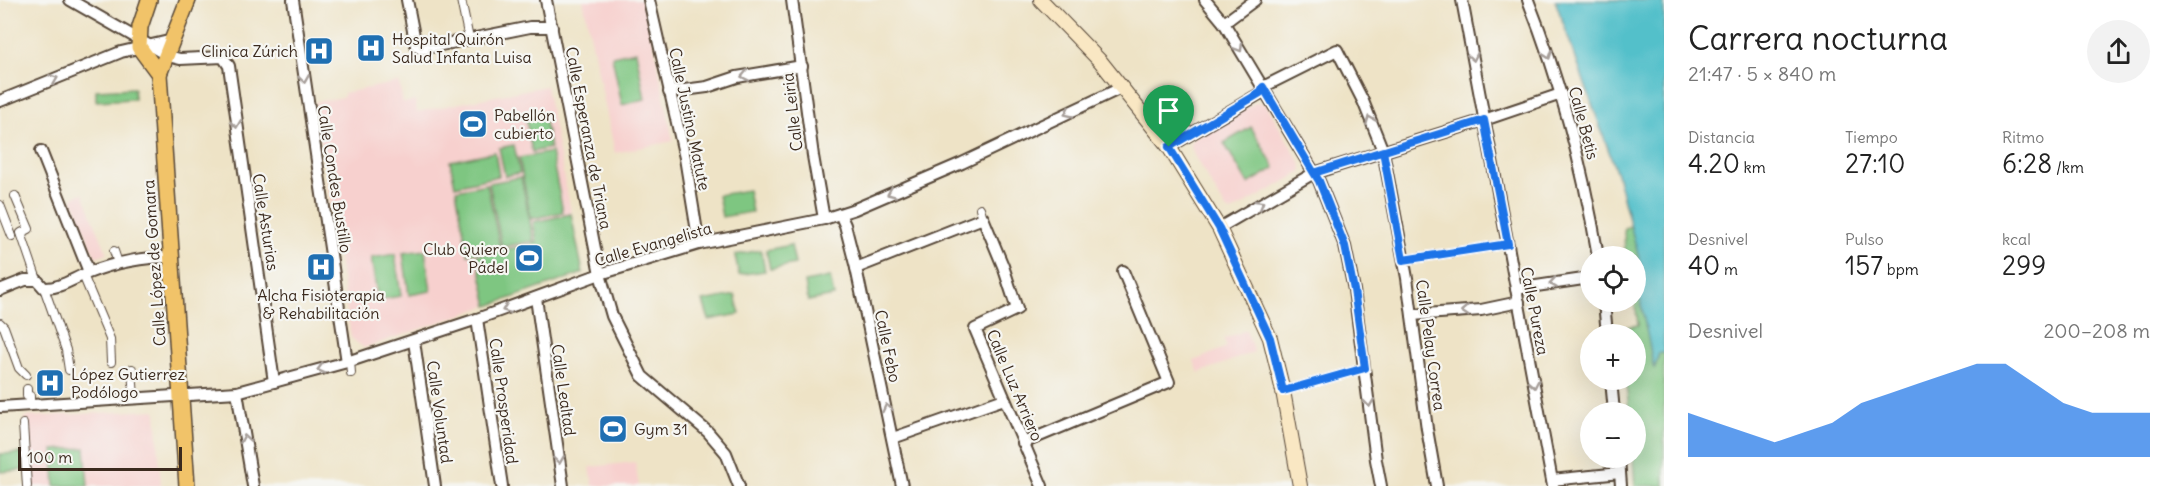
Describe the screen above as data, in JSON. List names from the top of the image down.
{
  "streets": {
    "main road": ["Calle López de Gomara"],
    "street": [
      "Calle Leiria",
      "Calle Justino Matute",
      "Calle Betis",
      "Calle Esperanza de Triana",
      "Calle Condes Bustillo",
      "Calle Asturias",
      "Calle Evangelista",
      "Calle Pureza",
      "Calle Pelay Correa",
      "Calle Febo",
      "Calle Luz Arriero",
      "Calle Lealtad",
      "Calle Prosperidad",
      "Calle Voluntad"
    ]
  },
  "crossings": [
    ["Calle Leiria", "Calle Evangelista"],
    ["Calle Justino Matute", "Calle Evangelista"],
    ["Calle Esperanza de Triana", "Calle Evangelista"],
    ["Calle Condes Bustillo", "Calle Evangelista"],
    ["Calle Asturias", "Calle Evangelista"],
    ["Calle Evangelista", "Calle López de Gomara"],
    ["Calle Evangelista", "Calle Febo"],
    ["Calle Evangelista", "Calle Lealtad"],
    ["Calle Evangelista", "Calle Prosperidad"],
    ["Calle Evangelista", "Calle Voluntad"],
    ["Calle Febo", "Calle Luz Arriero"]
  ],
  "one_way": [
    "Calle Betis",
    "Calle Condes Bustillo",
    "Calle Asturias",
    "Calle Evangelista",
    "Calle Pureza",
    "Calle Febo",
    "Calle Lealtad"
  ],
  "places": {
    "hospital": [
      "Hospital Quirón Salud Infanta Luisa",
      "Clinica Zúrich",
      "Alcha Fisioterapia & Rehabilitación",
      "López Gutierrez Podólogo"
    ],
    "sports": ["Pabellón cubierto", "Club Quiero Pádel", "Gym 31"]
  },
  "scale_bar": "100 m",
  "page": {
    "heading": ["Carrera nocturna", "21:47 · 5 × 840 m"],
    "stats": [
      ["Distancia", "4.20 km"],
      ["Tiempo", "27:10"],
      ["Ritmo", "6:28 /km"],
      ["Desnivel", "40 m"],
      ["Pulso", "157 bpm"],
      ["kcal", "299"]
    ],
    "map_buttons": ["+", "−"],
    "chart": ["Desnivel", "200–208 m"],
    "scale": "100 m"
  }
}
